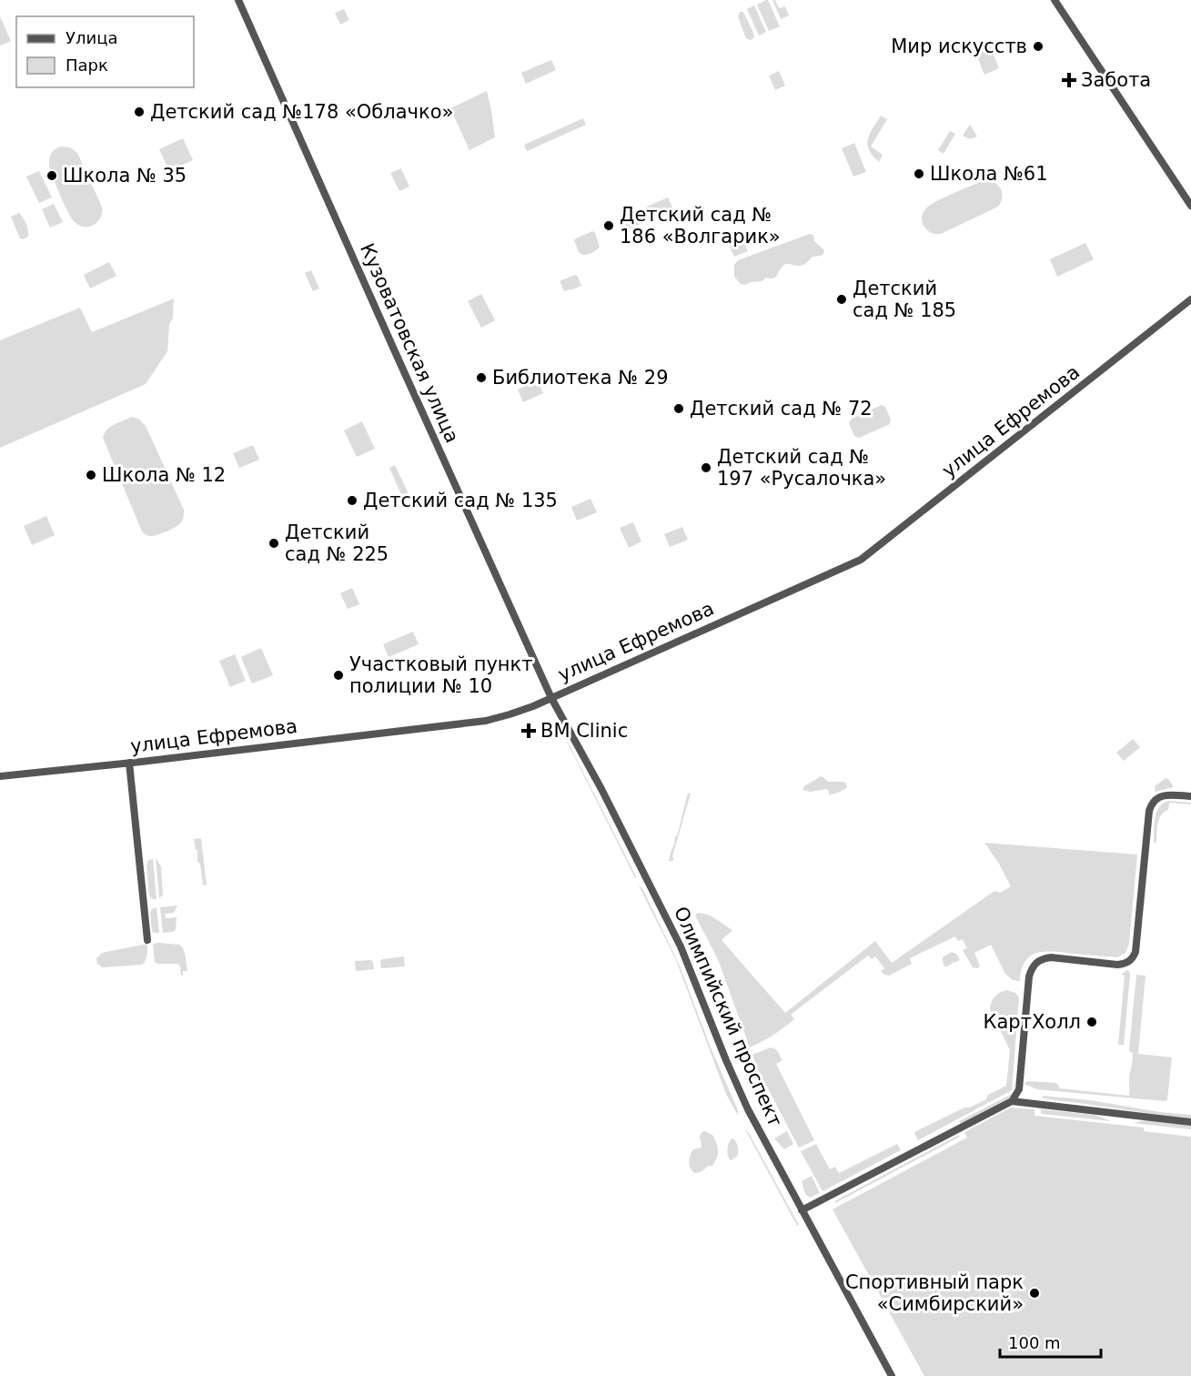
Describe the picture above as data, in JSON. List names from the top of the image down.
{
  "streets": {
    "street": ["Кузоватовская улица", "улица Ефремова", "Олимпийский проспект"]
  },
  "crossings": [
    ["Кузоватовская улица", "улица Ефремова"],
    ["Кузоватовская улица", "Олимпийский проспект"],
    ["улица Ефремова", "Олимпийский проспект"]
  ],
  "places": {
    "other": [
      "Мир искусств",
      "Детский сад №178 «Облачко»",
      "Школа №61",
      "Школа № 35",
      "Детский сад № 186 «Волгарик»",
      "Детский сад № 185",
      "Библиотека № 29",
      "Детский сад № 72",
      "Детский сад № 197 «Русалочка»",
      "Школа № 12",
      "Детский сад № 135",
      "Детский сад № 225",
      "Участковый пункт полиции № 10",
      "КартХолл",
      "Спортивный парк «Симбирский»"
    ],
    "health": ["Забота", "BM Clinic"]
  },
  "legend": ["Улица", "Парк"],
  "scale_bar": "100 m"
}
